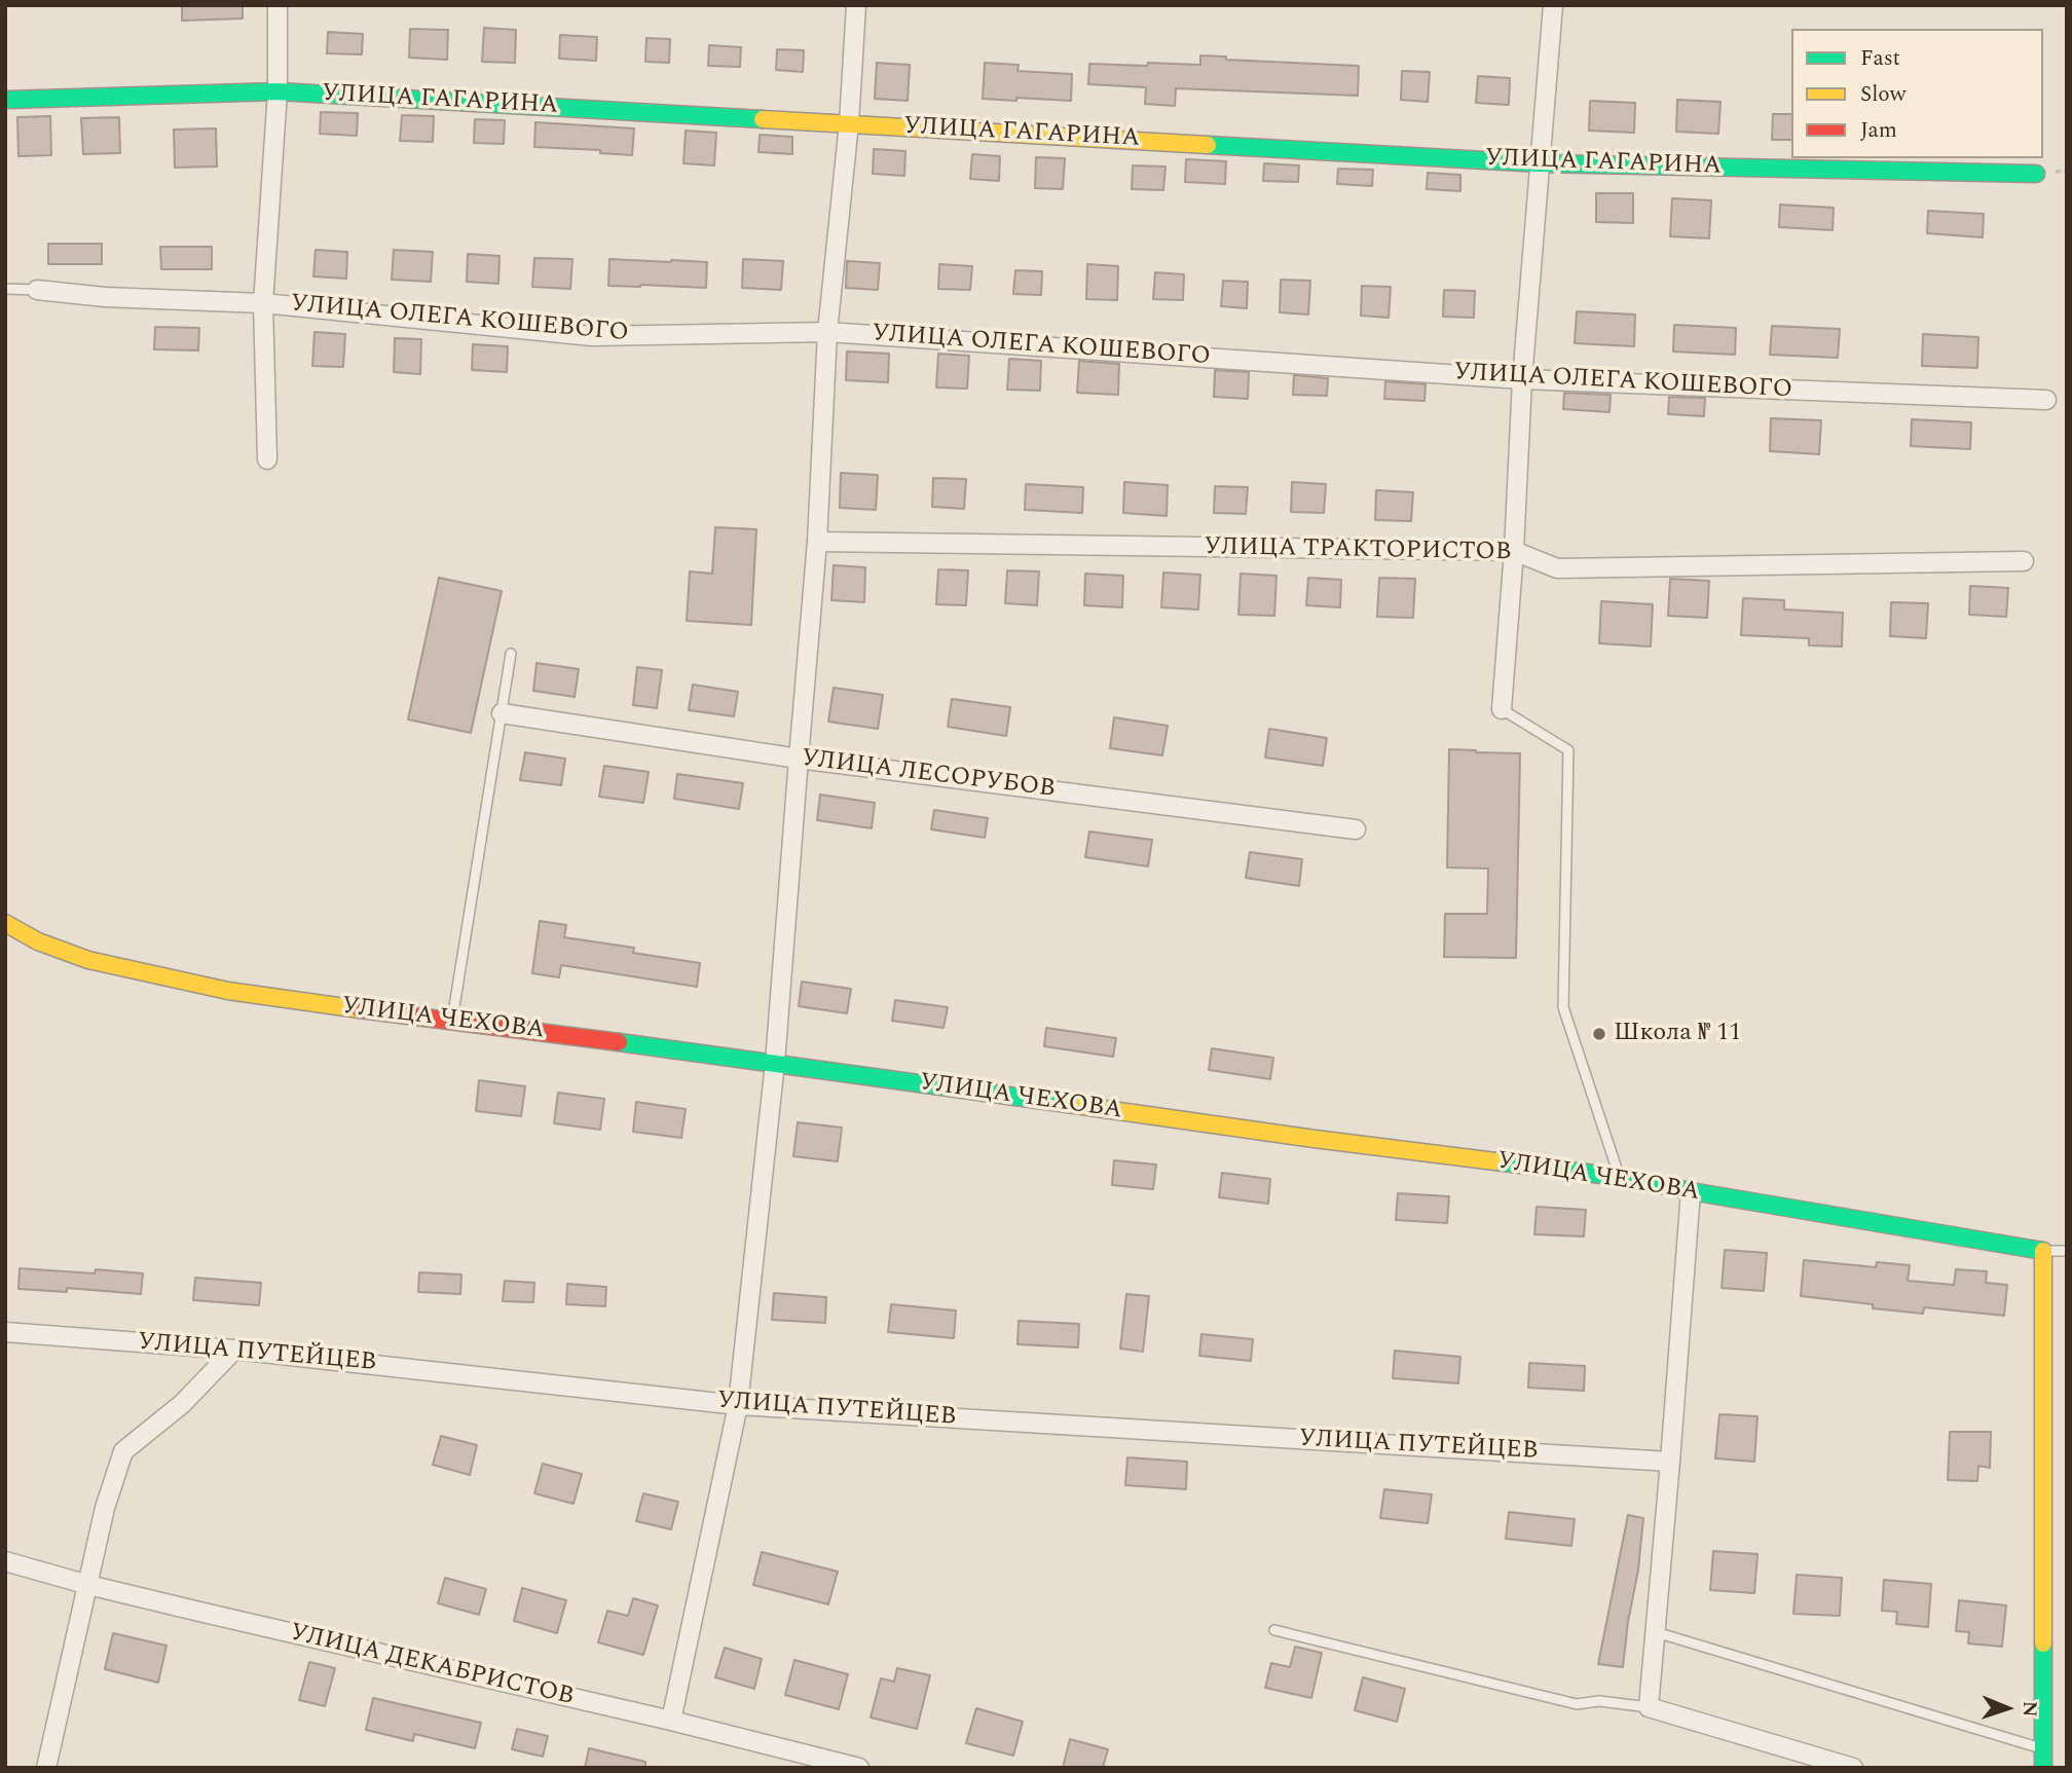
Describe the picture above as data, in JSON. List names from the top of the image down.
{
  "streets": {
    "street": [
      "УЛИЦА ГАГАРИНА",
      "УЛИЦА ОЛЕГА КОШЕВОГО",
      "УЛИЦА ТРАКТОРИСТОВ",
      "УЛИЦА ЛЕСОРУБОВ",
      "УЛИЦА ЧЕХОВА",
      "УЛИЦА ПУТЕЙЦЕВ",
      "УЛИЦА ДЕКАБРИСТОВ"
    ]
  },
  "places": ["Школа № 11"],
  "legend": ["Fast", "Slow", "Jam"],
  "north": "right"
}
